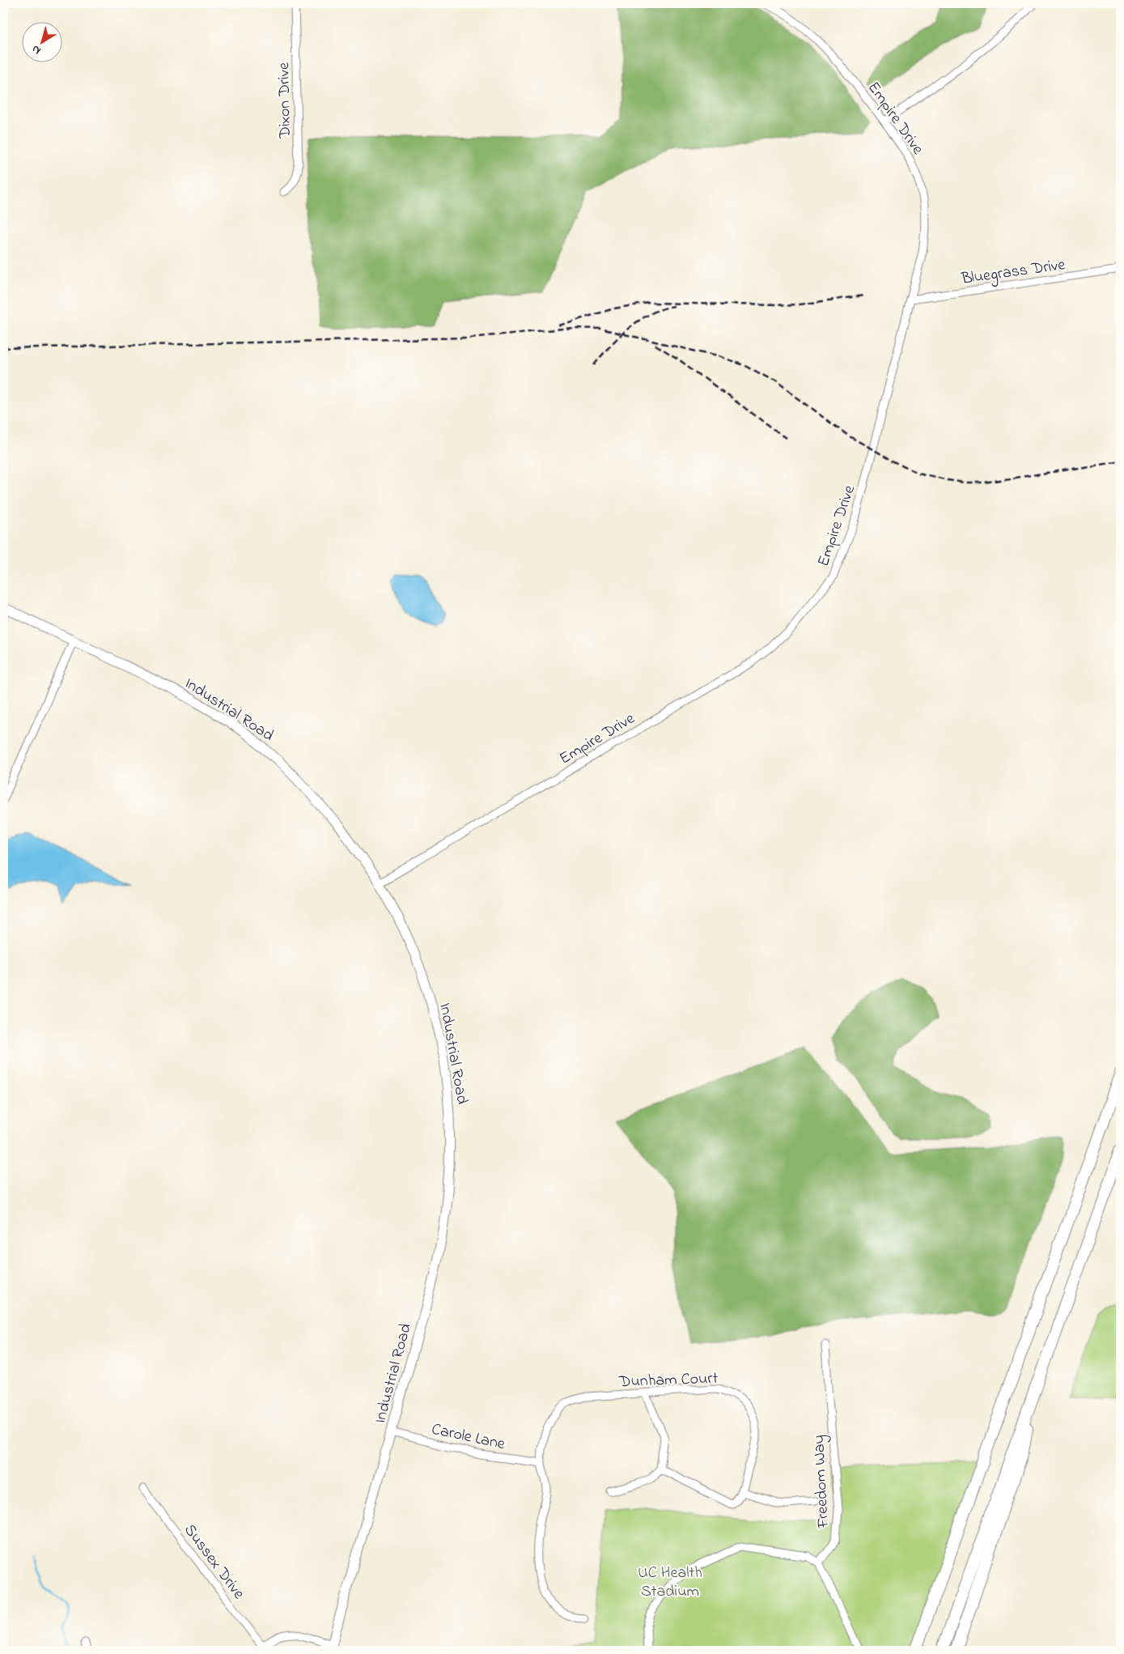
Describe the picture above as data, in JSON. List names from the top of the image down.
{
  "streets": {
    "main road": ["Industrial Road"],
    "street": [
      "Dixon Drive",
      "Empire Drive",
      "Bluegrass Drive",
      "Dunham Court",
      "Carole Lane",
      "Freedom Way",
      "Sussex Drive"
    ]
  },
  "crossings": [
    ["Empire Drive", "Bluegrass Drive"],
    ["Empire Drive", "Industrial Road"],
    ["Industrial Road", "Carole Lane"],
    ["Dunham Court", "Carole Lane"]
  ],
  "parks": ["UC Health Stadium"],
  "north": "bottom left"
}
